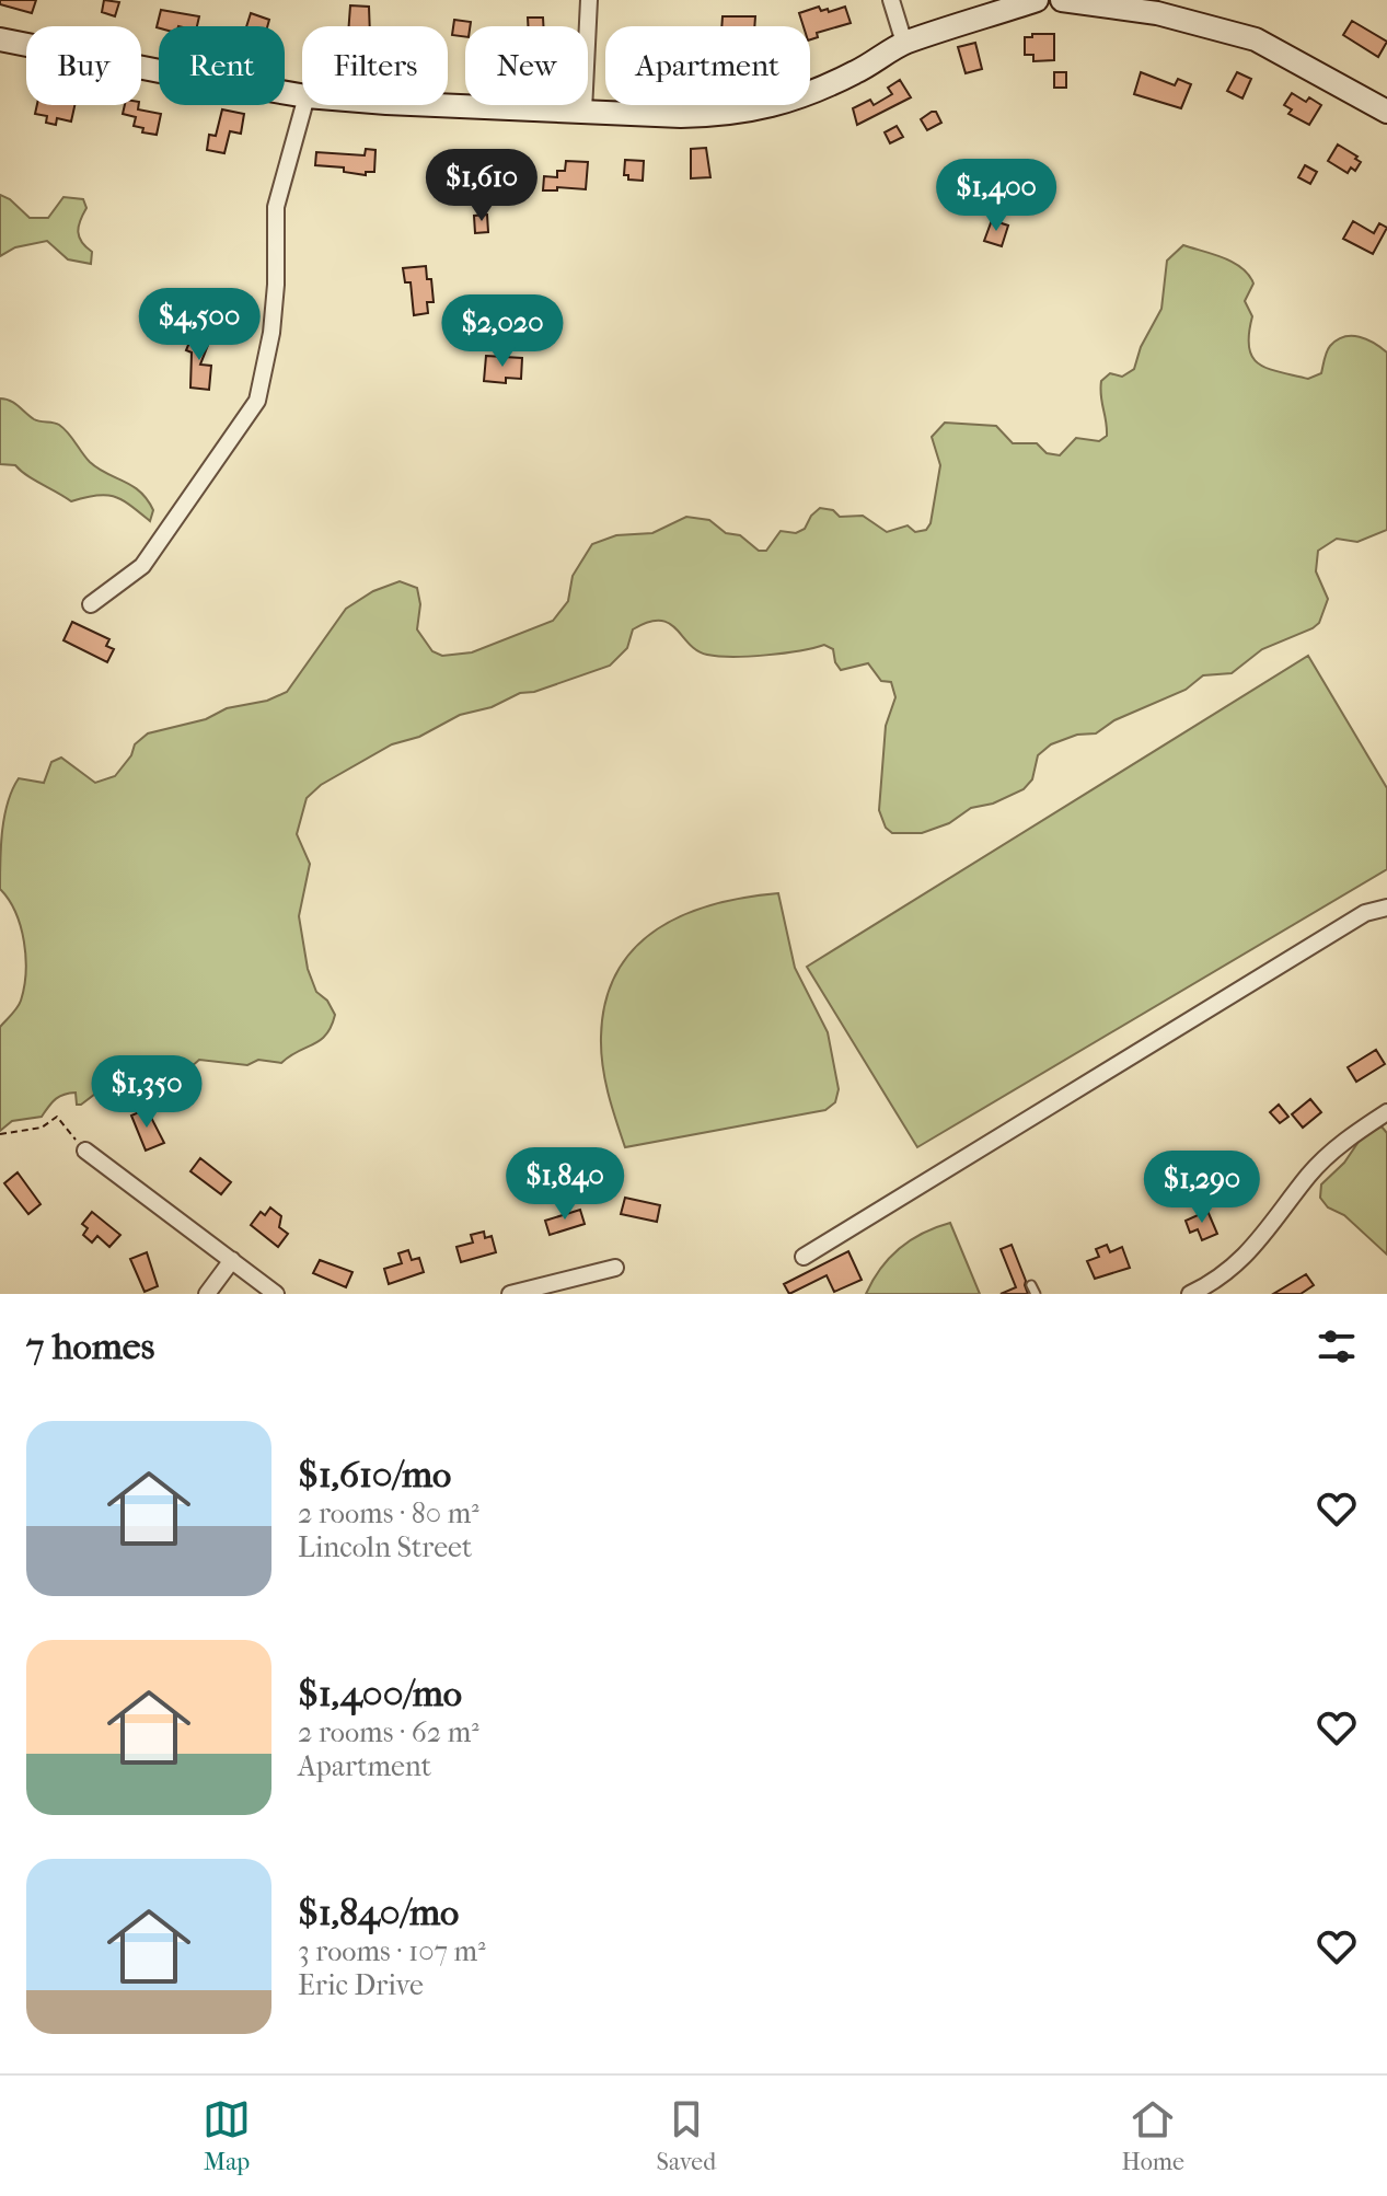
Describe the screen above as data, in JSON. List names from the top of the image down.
{
  "page": {
    "chip": [
      "Buy",
      "Rent",
      "Filters",
      "New",
      "Apartment"
    ],
    "price": [
      "$1,610",
      "$1,400",
      "$4,500",
      "$2,020",
      "$1,350",
      "$1,840",
      "$1,290"
    ],
    "heading": "7 homes",
    "list": [
      {
        "name": "$1,610/mo",
        "note": "2 rooms · 80 m² · Lincoln Street"
      },
      {
        "name": "$1,400/mo",
        "note": "2 rooms · 62 m² · Apartment"
      },
      {
        "name": "$1,840/mo",
        "note": "3 rooms · 107 m² · Eric Drive"
      }
    ],
    "tabs": ["Map", "Saved", "Home"]
  }
}
